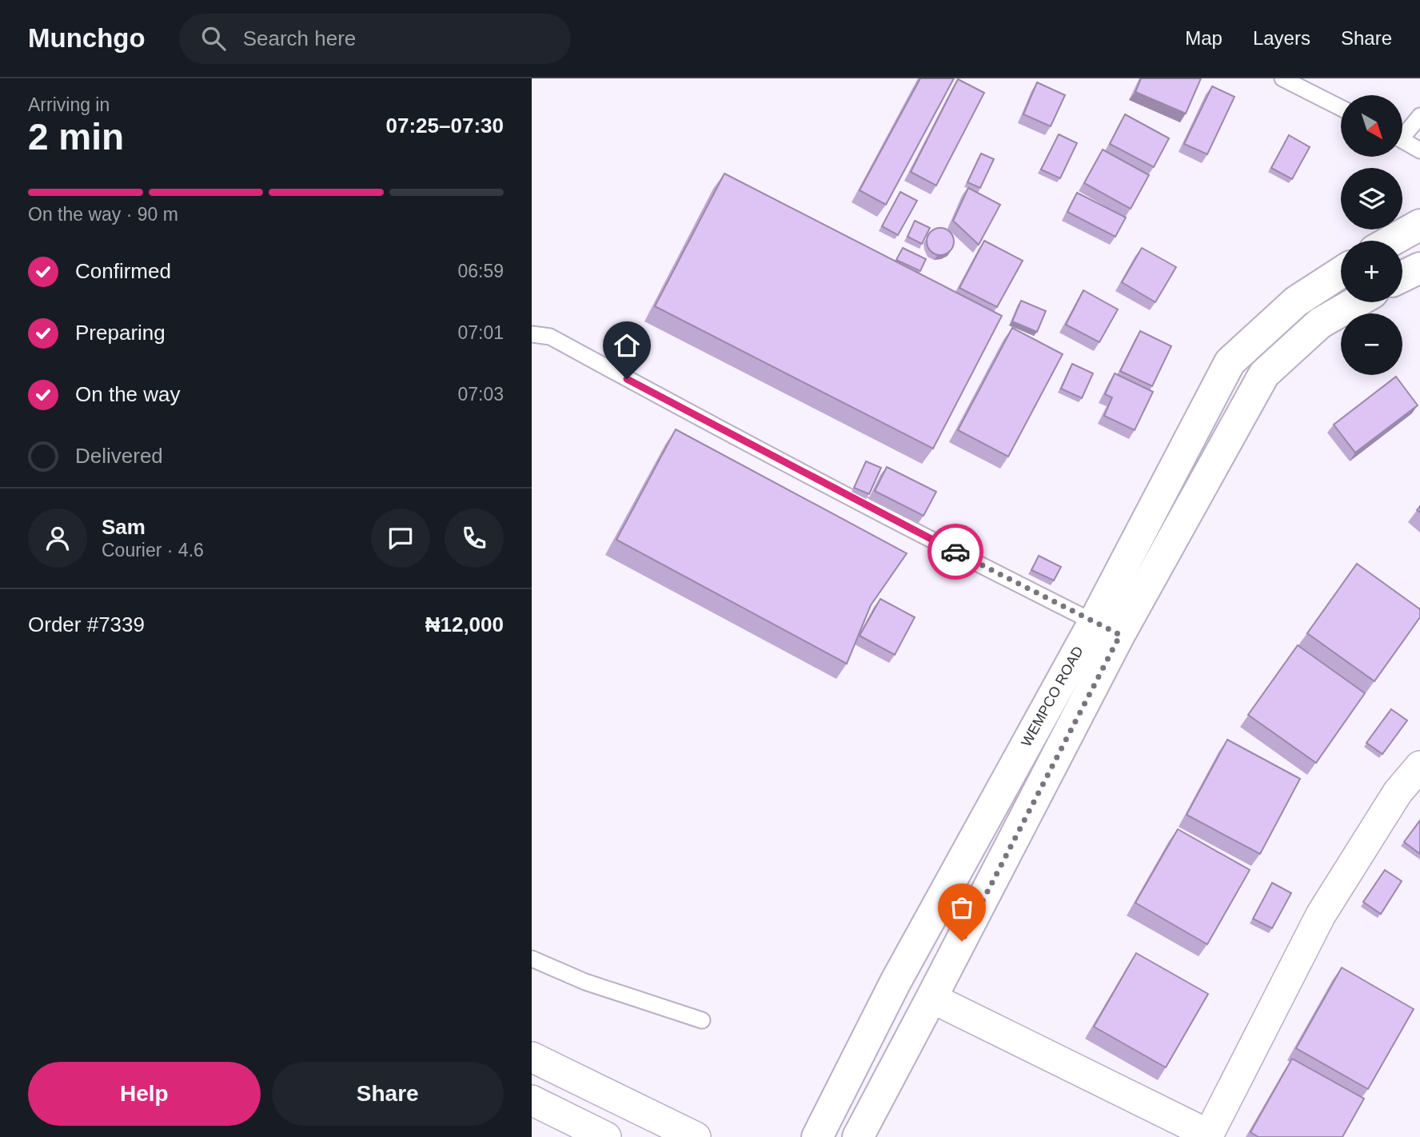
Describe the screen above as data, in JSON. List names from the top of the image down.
{
  "streets": {
    "street": ["WEMPCO ROAD"]
  },
  "north": "bottom right",
  "page": {
    "header": "Munchgo",
    "search": "Search here",
    "nav": ["Map", "Layers", "Share"],
    "heading": ["2 min", "Arriving in", "07:25–07:30"],
    "panel": [
      "Sam",
      "Courier · 4.6",
      "Order #7339",
      "₦12,000"
    ],
    "map_buttons": ["+", "−"],
    "bar": "On the way · 90 m",
    "list": [
      ["Confirmed", "06:59"],
      ["Preparing", "07:01"],
      ["On the way", "07:03"],
      "Delivered"
    ],
    "buttons": ["Help", "Share"]
  }
}
